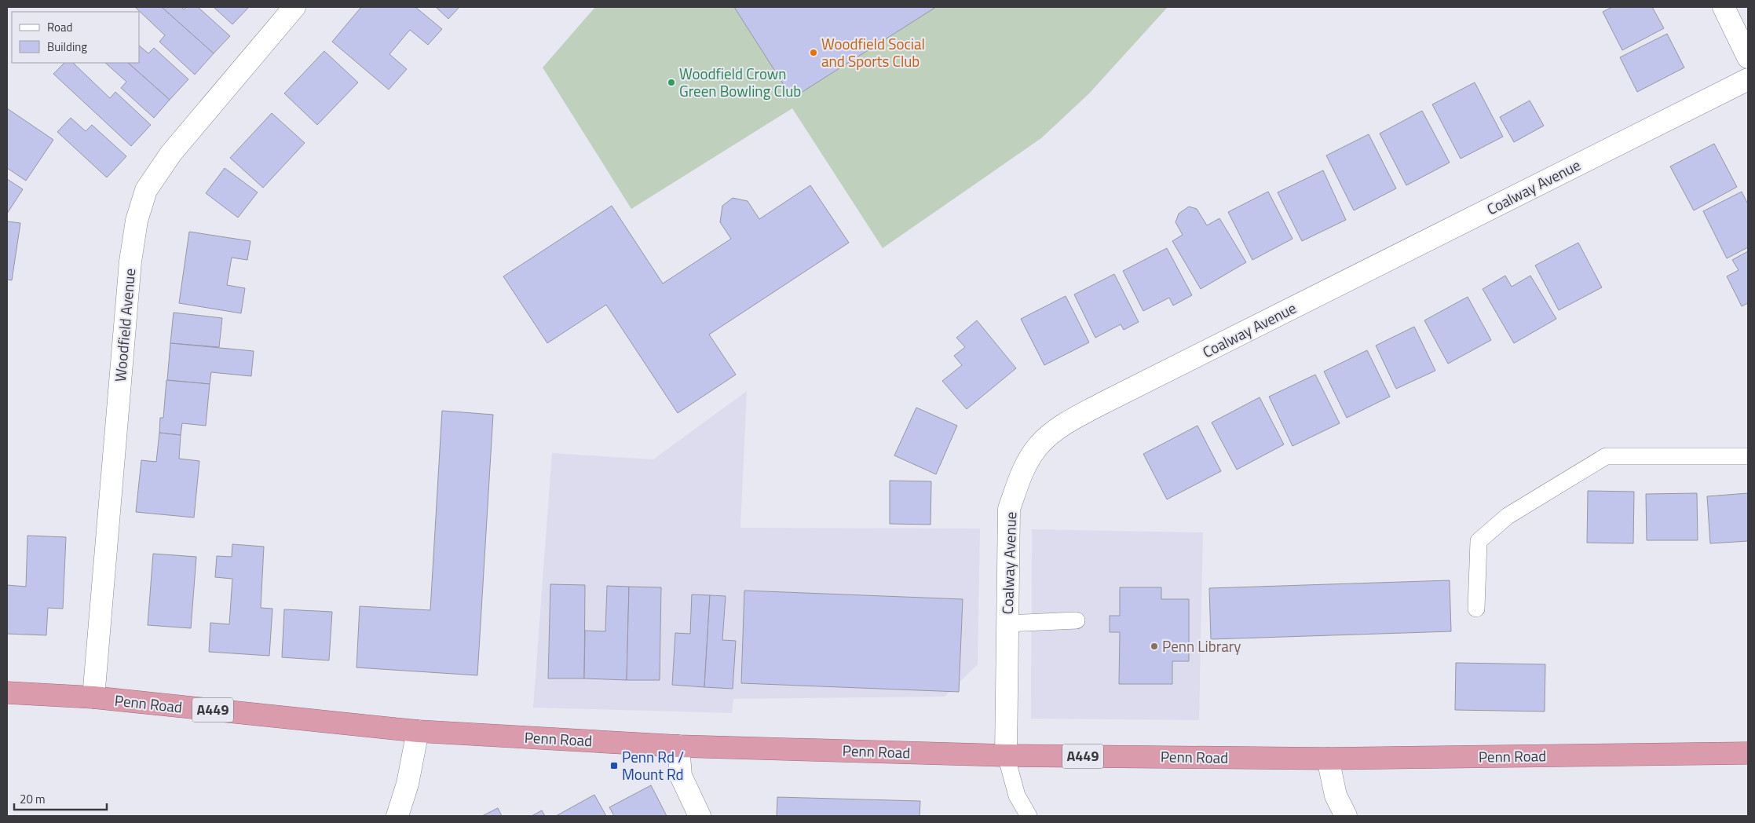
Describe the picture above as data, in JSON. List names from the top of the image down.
{
  "streets": {
    "highway": ["Penn Road", "A449"],
    "street": ["Coalway Avenue", "Woodfield Avenue"]
  },
  "crossings": [
    ["Coalway Avenue", "Penn Road"],
    ["Woodfield Avenue", "Penn Road"]
  ],
  "places": {
    "other": ["Woodfield Social and Sports Club", "Woodfield Crown Green Bowling Club", "Penn Library"],
    "transit": ["Penn Rd / Mount Rd"]
  },
  "legend": ["Road", "Building"],
  "scale_bar": "20 m"
}
